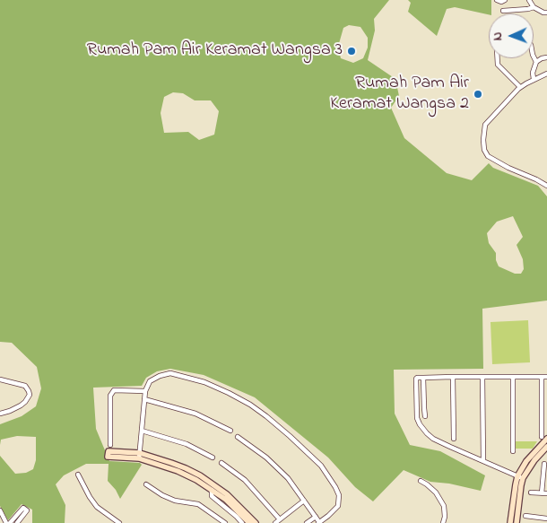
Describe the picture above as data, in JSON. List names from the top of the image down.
{
  "places": ["Rumah Pam Air Keramat Wangsa 3", "Rumah Pam Air Keramat Wangsa 2"],
  "north": "left"
}
